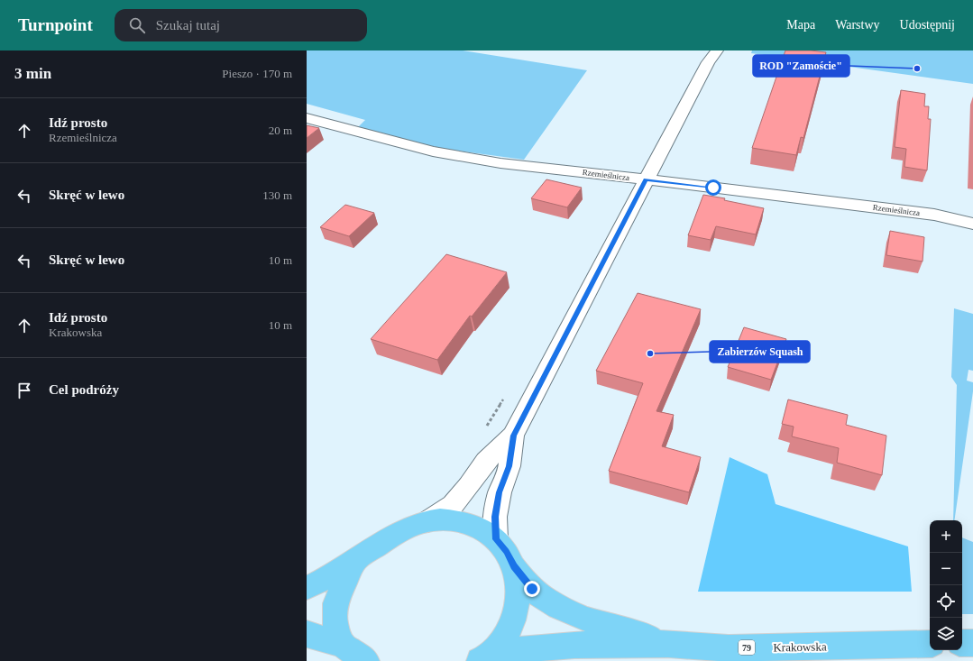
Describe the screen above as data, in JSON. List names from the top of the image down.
{
  "streets": {
    "main road": ["Krakowska", "79"],
    "street": ["Rzemieślnicza"]
  },
  "places": ["ROD \"Zamoście\"", "Zabierzów Squash"],
  "page": {
    "header": "Turnpoint",
    "search": "Szukaj tutaj",
    "nav": ["Mapa", "Warstwy", "Udostępnij"],
    "heading": ["3 min", "Pieszo · 170 m"],
    "list": [
      ["Idź prosto", "Rzemieślnicza", "20 m"],
      ["Skręć w lewo", "130 m"],
      ["Skręć w lewo", "10 m"],
      ["Idź prosto", "Krakowska", "10 m"],
      "Cel podróży"
    ],
    "map_buttons": ["+", "−"]
  }
}
